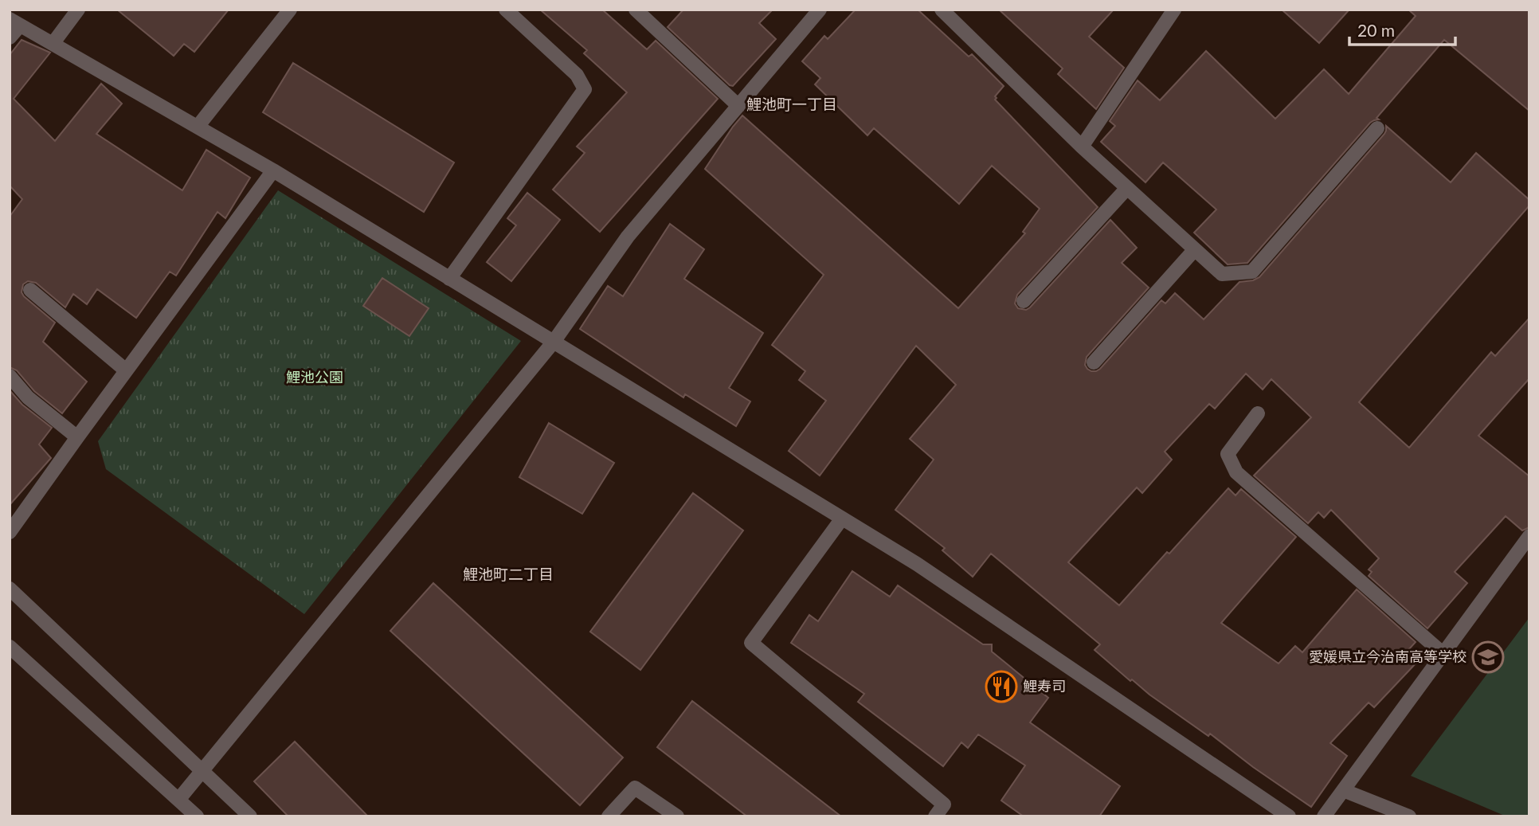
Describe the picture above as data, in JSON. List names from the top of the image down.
{
  "districts": ["鯉池町一丁目", "鯉池町二丁目"],
  "parks": ["鯉池公園"],
  "places": {
    "school or university": ["愛媛県立今治南高等学校"],
    "restaurant": ["鯉寿司"]
  },
  "scale_bar": "20 m"
}
